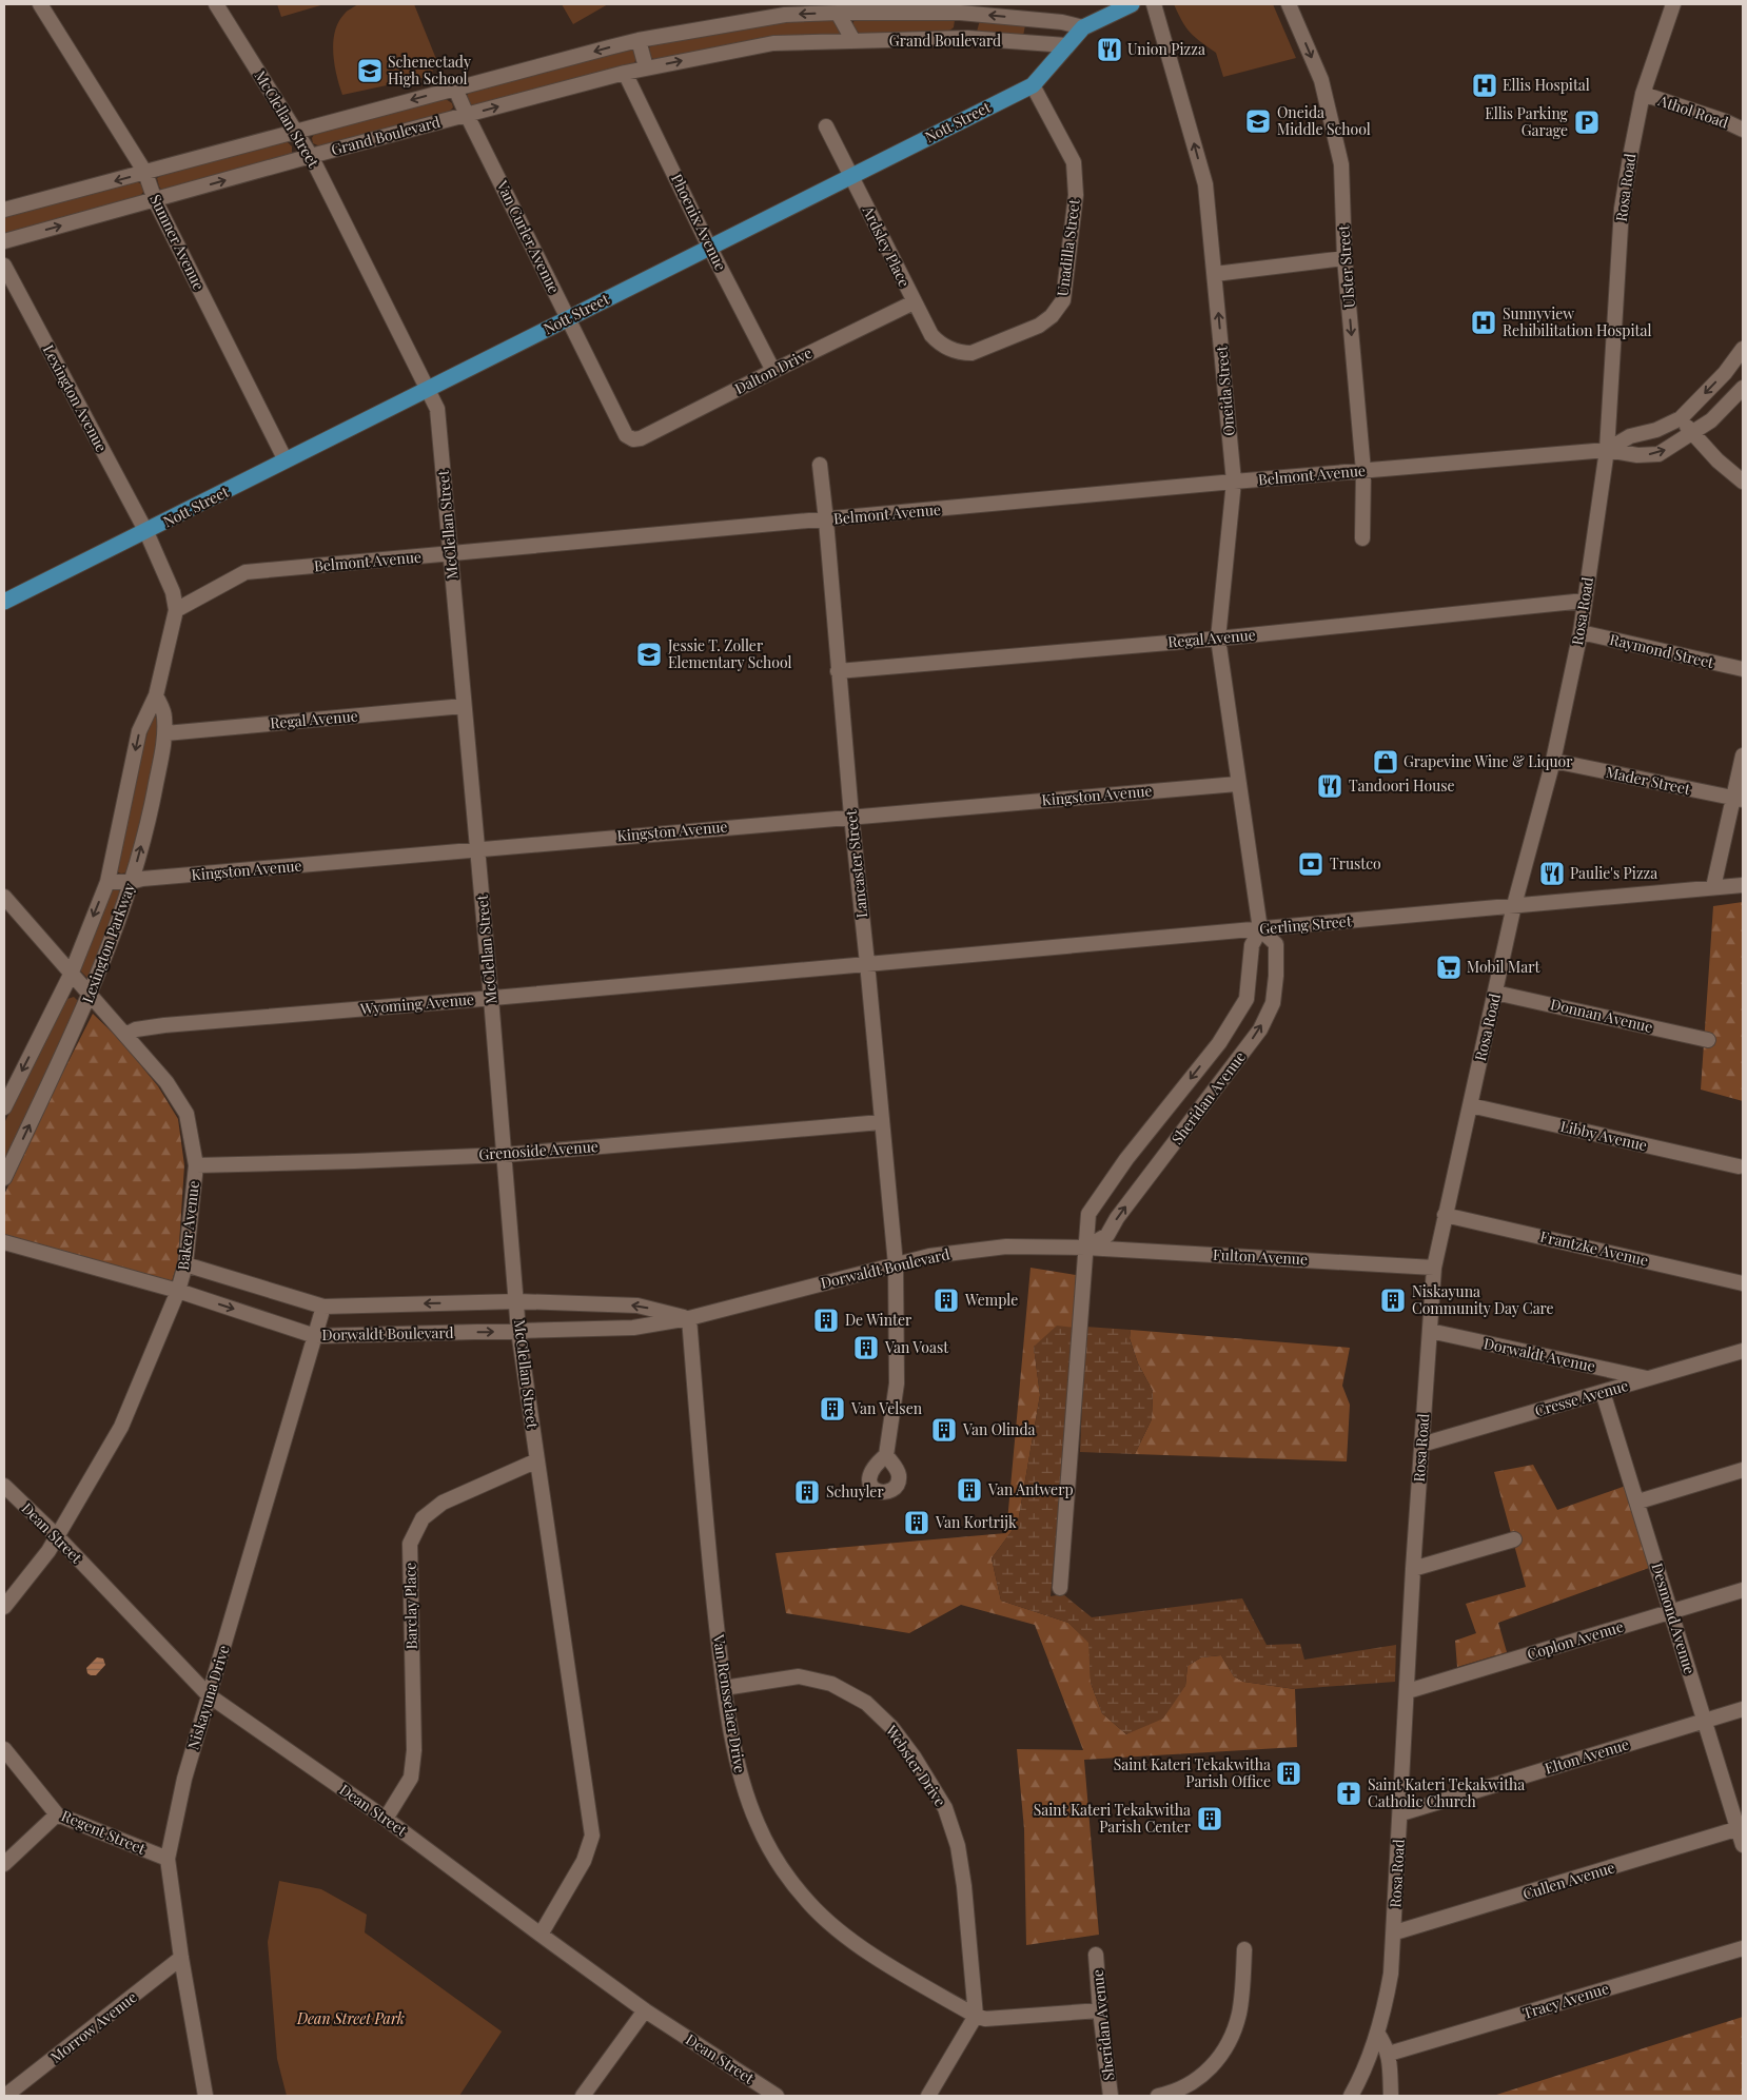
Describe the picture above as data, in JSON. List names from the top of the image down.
{
  "streets": {
    "main road": ["Nott Street"],
    "street": [
      "Grand Boulevard",
      "Athol Road",
      "McClellan Street",
      "Rosa Road",
      "Phoenix Avenue",
      "Van Curler Avenue",
      "Sumner Avenue",
      "Ardsley Place",
      "Unadilla Street",
      "Ulster Street",
      "Dalton Drive",
      "Oneida Street",
      "Lexington Avenue",
      "Belmont Avenue",
      "Regal Avenue",
      "Raymond Street",
      "Mader Street",
      "Kingston Avenue",
      "Lancaster Street",
      "Gerling Street",
      "Lexington Parkway",
      "Wyoming Avenue",
      "Donnan Avenue",
      "Sheridan Avenue",
      "Libby Avenue",
      "Grenoside Avenue",
      "Baker Avenue",
      "Frantzke Avenue",
      "Fulton Avenue",
      "Dorwaldt Boulevard",
      "Dorwaldt Avenue",
      "Cresse Avenue",
      "Dean Street",
      "Barclay Place",
      "Desmond Avenue",
      "Coplon Avenue",
      "Niskayuna Drive",
      "Van Rensselaer Drive",
      "Elton Avenue",
      "Webster Drive",
      "Regent Street",
      "Cullen Avenue",
      "Tracy Avenue",
      "Morrow Avenue"
    ]
  },
  "crossings": [
    ["Grand Boulevard", "McClellan Street"],
    ["Grand Boulevard", "Nott Street"],
    ["Grand Boulevard", "Phoenix Avenue"],
    ["Grand Boulevard", "Van Curler Avenue"],
    ["Grand Boulevard", "Sumner Avenue"],
    ["Athol Road", "Rosa Road"],
    ["McClellan Street", "Nott Street"],
    ["McClellan Street", "Belmont Avenue"],
    ["McClellan Street", "Regal Avenue"],
    ["McClellan Street", "Kingston Avenue"],
    ["McClellan Street", "Wyoming Avenue"],
    ["McClellan Street", "Grenoside Avenue"],
    ["McClellan Street", "Dorwaldt Boulevard"],
    ["McClellan Street", "Dean Street"],
    ["McClellan Street", "Barclay Place"],
    ["Nott Street", "Phoenix Avenue"],
    ["Nott Street", "Van Curler Avenue"],
    ["Nott Street", "Sumner Avenue"],
    ["Nott Street", "Ardsley Place"],
    ["Nott Street", "Unadilla Street"],
    ["Nott Street", "Lexington Avenue"],
    ["Nott Street", "Lexington Parkway"],
    ["Rosa Road", "Belmont Avenue"],
    ["Rosa Road", "Regal Avenue"],
    ["Rosa Road", "Raymond Street"],
    ["Rosa Road", "Mader Street"],
    ["Rosa Road", "Gerling Street"],
    ["Rosa Road", "Donnan Avenue"],
    ["Rosa Road", "Libby Avenue"],
    ["Rosa Road", "Frantzke Avenue"],
    ["Rosa Road", "Fulton Avenue"],
    ["Rosa Road", "Dorwaldt Avenue"],
    ["Rosa Road", "Cresse Avenue"],
    ["Rosa Road", "Coplon Avenue"],
    ["Rosa Road", "Elton Avenue"],
    ["Rosa Road", "Cullen Avenue"],
    ["Phoenix Avenue", "Dalton Drive"],
    ["Van Curler Avenue", "Dalton Drive"],
    ["Ardsley Place", "Unadilla Street"],
    ["Ardsley Place", "Dalton Drive"],
    ["Ulster Street", "Belmont Avenue"],
    ["Oneida Street", "Belmont Avenue"],
    ["Oneida Street", "Regal Avenue"],
    ["Oneida Street", "Kingston Avenue"],
    ["Oneida Street", "Sheridan Avenue"],
    ["Lexington Avenue", "Lexington Parkway"],
    ["Belmont Avenue", "Lancaster Street"],
    ["Belmont Avenue", "Lexington Parkway"],
    ["Regal Avenue", "Lancaster Street"],
    ["Regal Avenue", "Lexington Parkway"],
    ["Kingston Avenue", "Lancaster Street"],
    ["Kingston Avenue", "Lexington Parkway"],
    ["Kingston Avenue", "Sheridan Avenue"],
    ["Lancaster Street", "Gerling Street"],
    ["Lancaster Street", "Wyoming Avenue"],
    ["Lancaster Street", "Grenoside Avenue"],
    ["Lancaster Street", "Dorwaldt Boulevard"],
    ["Gerling Street", "Wyoming Avenue"],
    ["Gerling Street", "Sheridan Avenue"],
    ["Lexington Parkway", "Baker Avenue"],
    ["Wyoming Avenue", "Baker Avenue"],
    ["Sheridan Avenue", "Fulton Avenue"],
    ["Sheridan Avenue", "Dorwaldt Boulevard"],
    ["Sheridan Avenue", "Van Rensselaer Drive"],
    ["Grenoside Avenue", "Baker Avenue"],
    ["Baker Avenue", "Dorwaldt Boulevard"],
    ["Baker Avenue", "Dean Street"],
    ["Fulton Avenue", "Dorwaldt Boulevard"],
    ["Dorwaldt Boulevard", "Niskayuna Drive"],
    ["Dorwaldt Boulevard", "Van Rensselaer Drive"],
    ["Dorwaldt Avenue", "Cresse Avenue"],
    ["Cresse Avenue", "Desmond Avenue"],
    ["Dean Street", "Barclay Place"],
    ["Dean Street", "Niskayuna Drive"],
    ["Desmond Avenue", "Coplon Avenue"],
    ["Desmond Avenue", "Elton Avenue"],
    ["Desmond Avenue", "Cullen Avenue"],
    ["Niskayuna Drive", "Regent Street"],
    ["Niskayuna Drive", "Morrow Avenue"],
    ["Van Rensselaer Drive", "Webster Drive"]
  ],
  "one_way": ["Ulster Street", "Oneida Street"],
  "parks": ["Dean Street Park"],
  "places": {
    "restaurant": ["Union Pizza", "Tandoori House", "Paulie's Pizza"],
    "school or university": ["Schenectady High School", "Oneida Middle School", "Jessie T. Zoller Elementary School"],
    "hospital": ["Ellis Hospital", "Sunnyview Rehibilitation Hospital"],
    "parking": ["Ellis Parking Garage"],
    "shop": ["Grapevine Wine & Liquor"],
    "bank": ["Trustco"],
    "supermarket": ["Mobil Mart"],
    "building": [
      "Wemple",
      "Niskayuna Community Day Care",
      "De Winter",
      "Van Voast",
      "Van Velsen",
      "Van Olinda",
      "Van Antwerp",
      "Schuyler",
      "Van Kortrijk",
      "Saint Kateri Tekakwitha Parish Office",
      "Saint Kateri Tekakwitha Parish Center"
    ],
    "church": ["Saint Kateri Tekakwitha Catholic Church"]
  }
}
